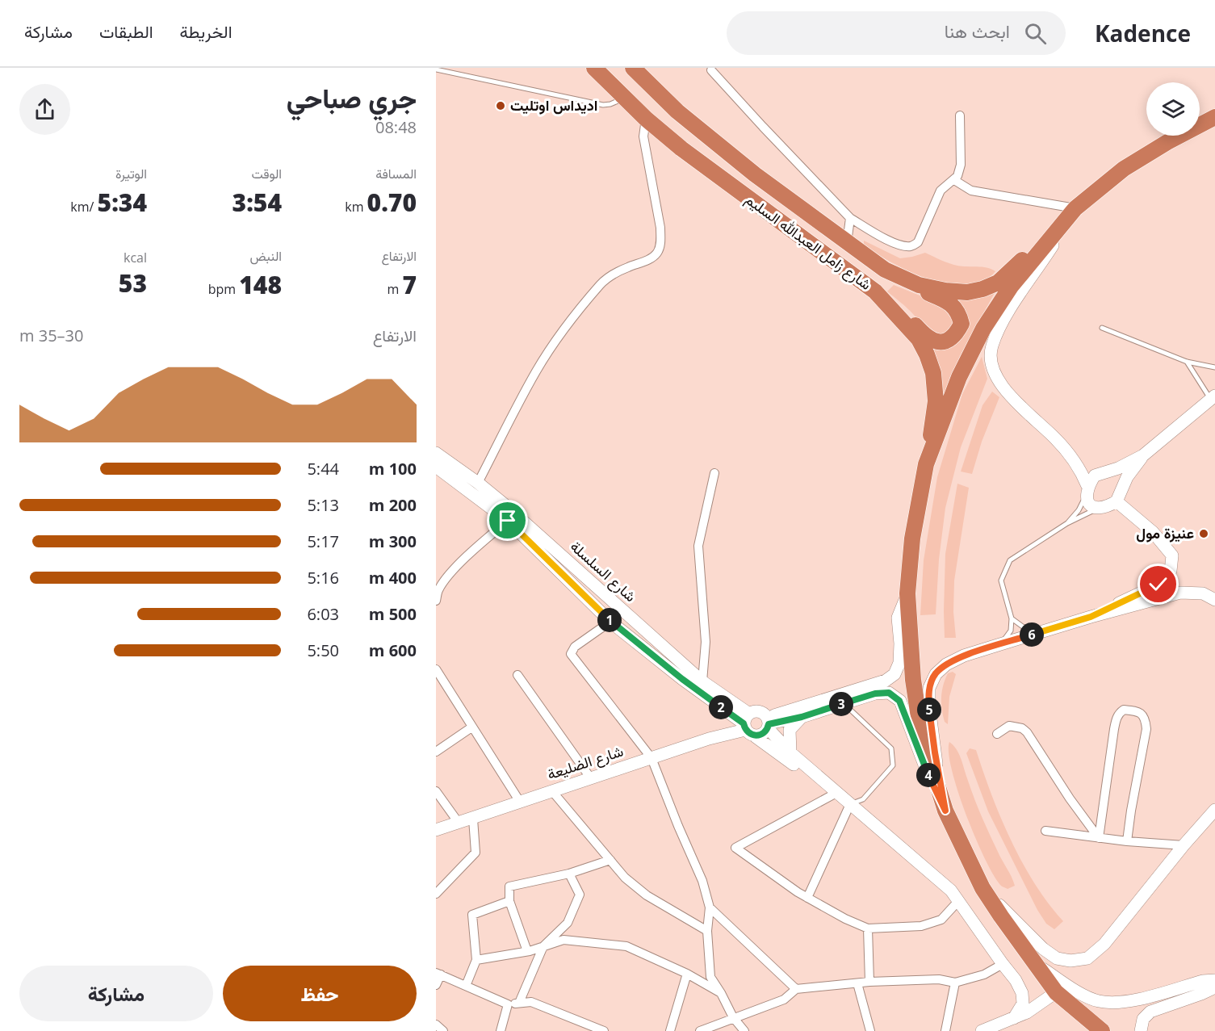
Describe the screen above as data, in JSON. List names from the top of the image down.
{
  "streets": {
    "highway": ["شارع زامل العبدالله السليم"],
    "street": ["شارع السلسلة", "شارع الضليعة"]
  },
  "crossings": [
    ["شارع السلسلة", "شارع الضليعة"]
  ],
  "places": ["اديداس اوتليت", "عنيزة مول"],
  "page": {
    "header": "Kadence",
    "search": "ابحث هنا",
    "nav": ["الخريطة", "الطبقات", "مشاركة"],
    "heading": ["جري صباحي", "08:48"],
    "stats": [
      ["المسافة", "0.70 km"],
      ["الوقت", "3:54"],
      ["الوتيرة", "5:34 /km"],
      ["الارتفاع", "7 m"],
      ["النبض", "148 bpm"],
      ["kcal", "53"]
    ],
    "chart": ["الارتفاع", "30–35 m"],
    "list": [
      {
        "name": "100 m",
        "note": "5:44"
      },
      {
        "name": "200 m",
        "note": "5:13"
      },
      {
        "name": "300 m",
        "note": "5:17"
      },
      {
        "name": "400 m",
        "note": "5:16"
      },
      {
        "name": "500 m",
        "note": "6:03"
      },
      {
        "name": "600 m",
        "note": "5:50"
      }
    ],
    "pins": [
      "1",
      "6",
      "3",
      "2",
      "5",
      "4"
    ],
    "buttons": ["حفظ", "مشاركة"]
  }
}
